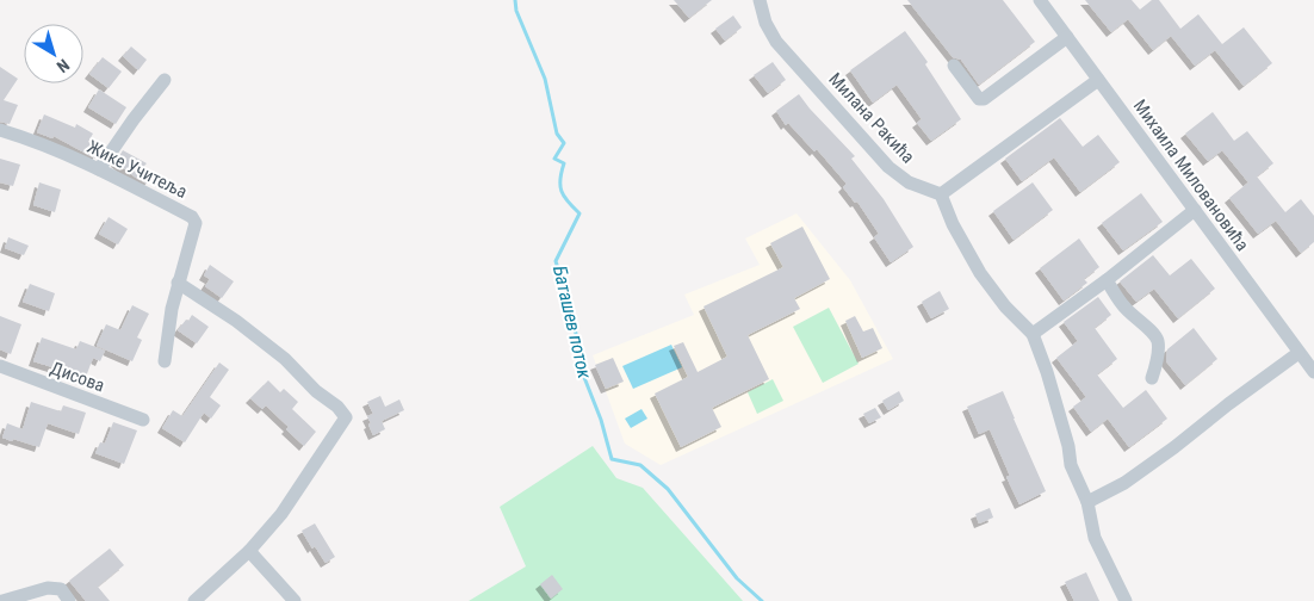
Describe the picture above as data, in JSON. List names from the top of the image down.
{
  "streets": {
    "street": [
      "Милана Ракића",
      "Жике Учитеља",
      "Михаила Миловановића",
      "Дисова"
    ]
  },
  "water": ["Баташев поток"],
  "north": "bottom right"
}
